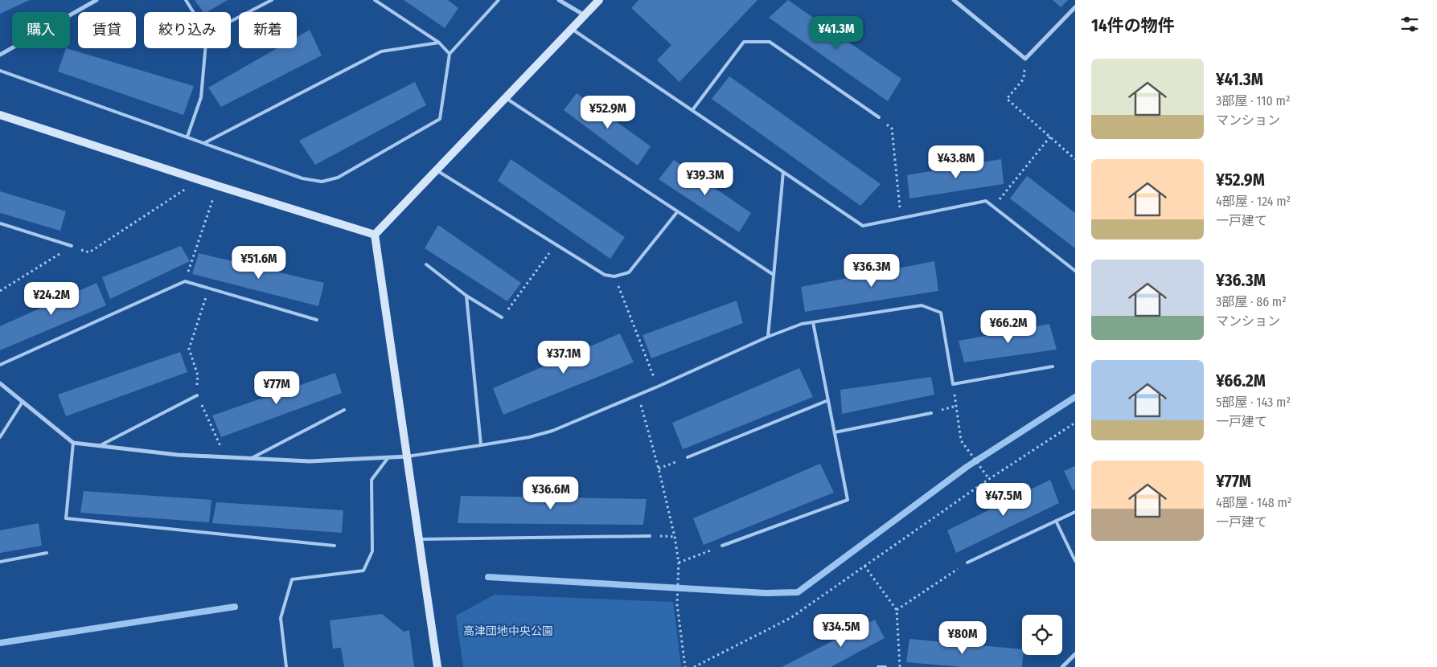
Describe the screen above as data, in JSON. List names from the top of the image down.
{
  "parks": ["高津団地中央公園"],
  "page": {
    "heading": "14件の物件",
    "chip": [
      "購入",
      "賃貸",
      "絞り込み",
      "新着"
    ],
    "price": [
      "¥41.3M",
      "¥52.9M",
      "¥43.8M",
      "¥39.3M",
      "¥51.6M",
      "¥36.3M",
      "¥24.2M",
      "¥66.2M",
      "¥37.1M",
      "¥77M",
      "¥36.6M",
      "¥47.5M",
      "¥34.5M",
      "¥80M"
    ],
    "list": [
      {
        "name": "¥41.3M",
        "note": "3部屋 · 110 m² · マンション"
      },
      {
        "name": "¥52.9M",
        "note": "4部屋 · 124 m² · 一戸建て"
      },
      {
        "name": "¥36.3M",
        "note": "3部屋 · 86 m² · マンション"
      },
      {
        "name": "¥66.2M",
        "note": "5部屋 · 143 m² · 一戸建て"
      },
      {
        "name": "¥77M",
        "note": "4部屋 · 148 m² · 一戸建て"
      }
    ]
  }
}
